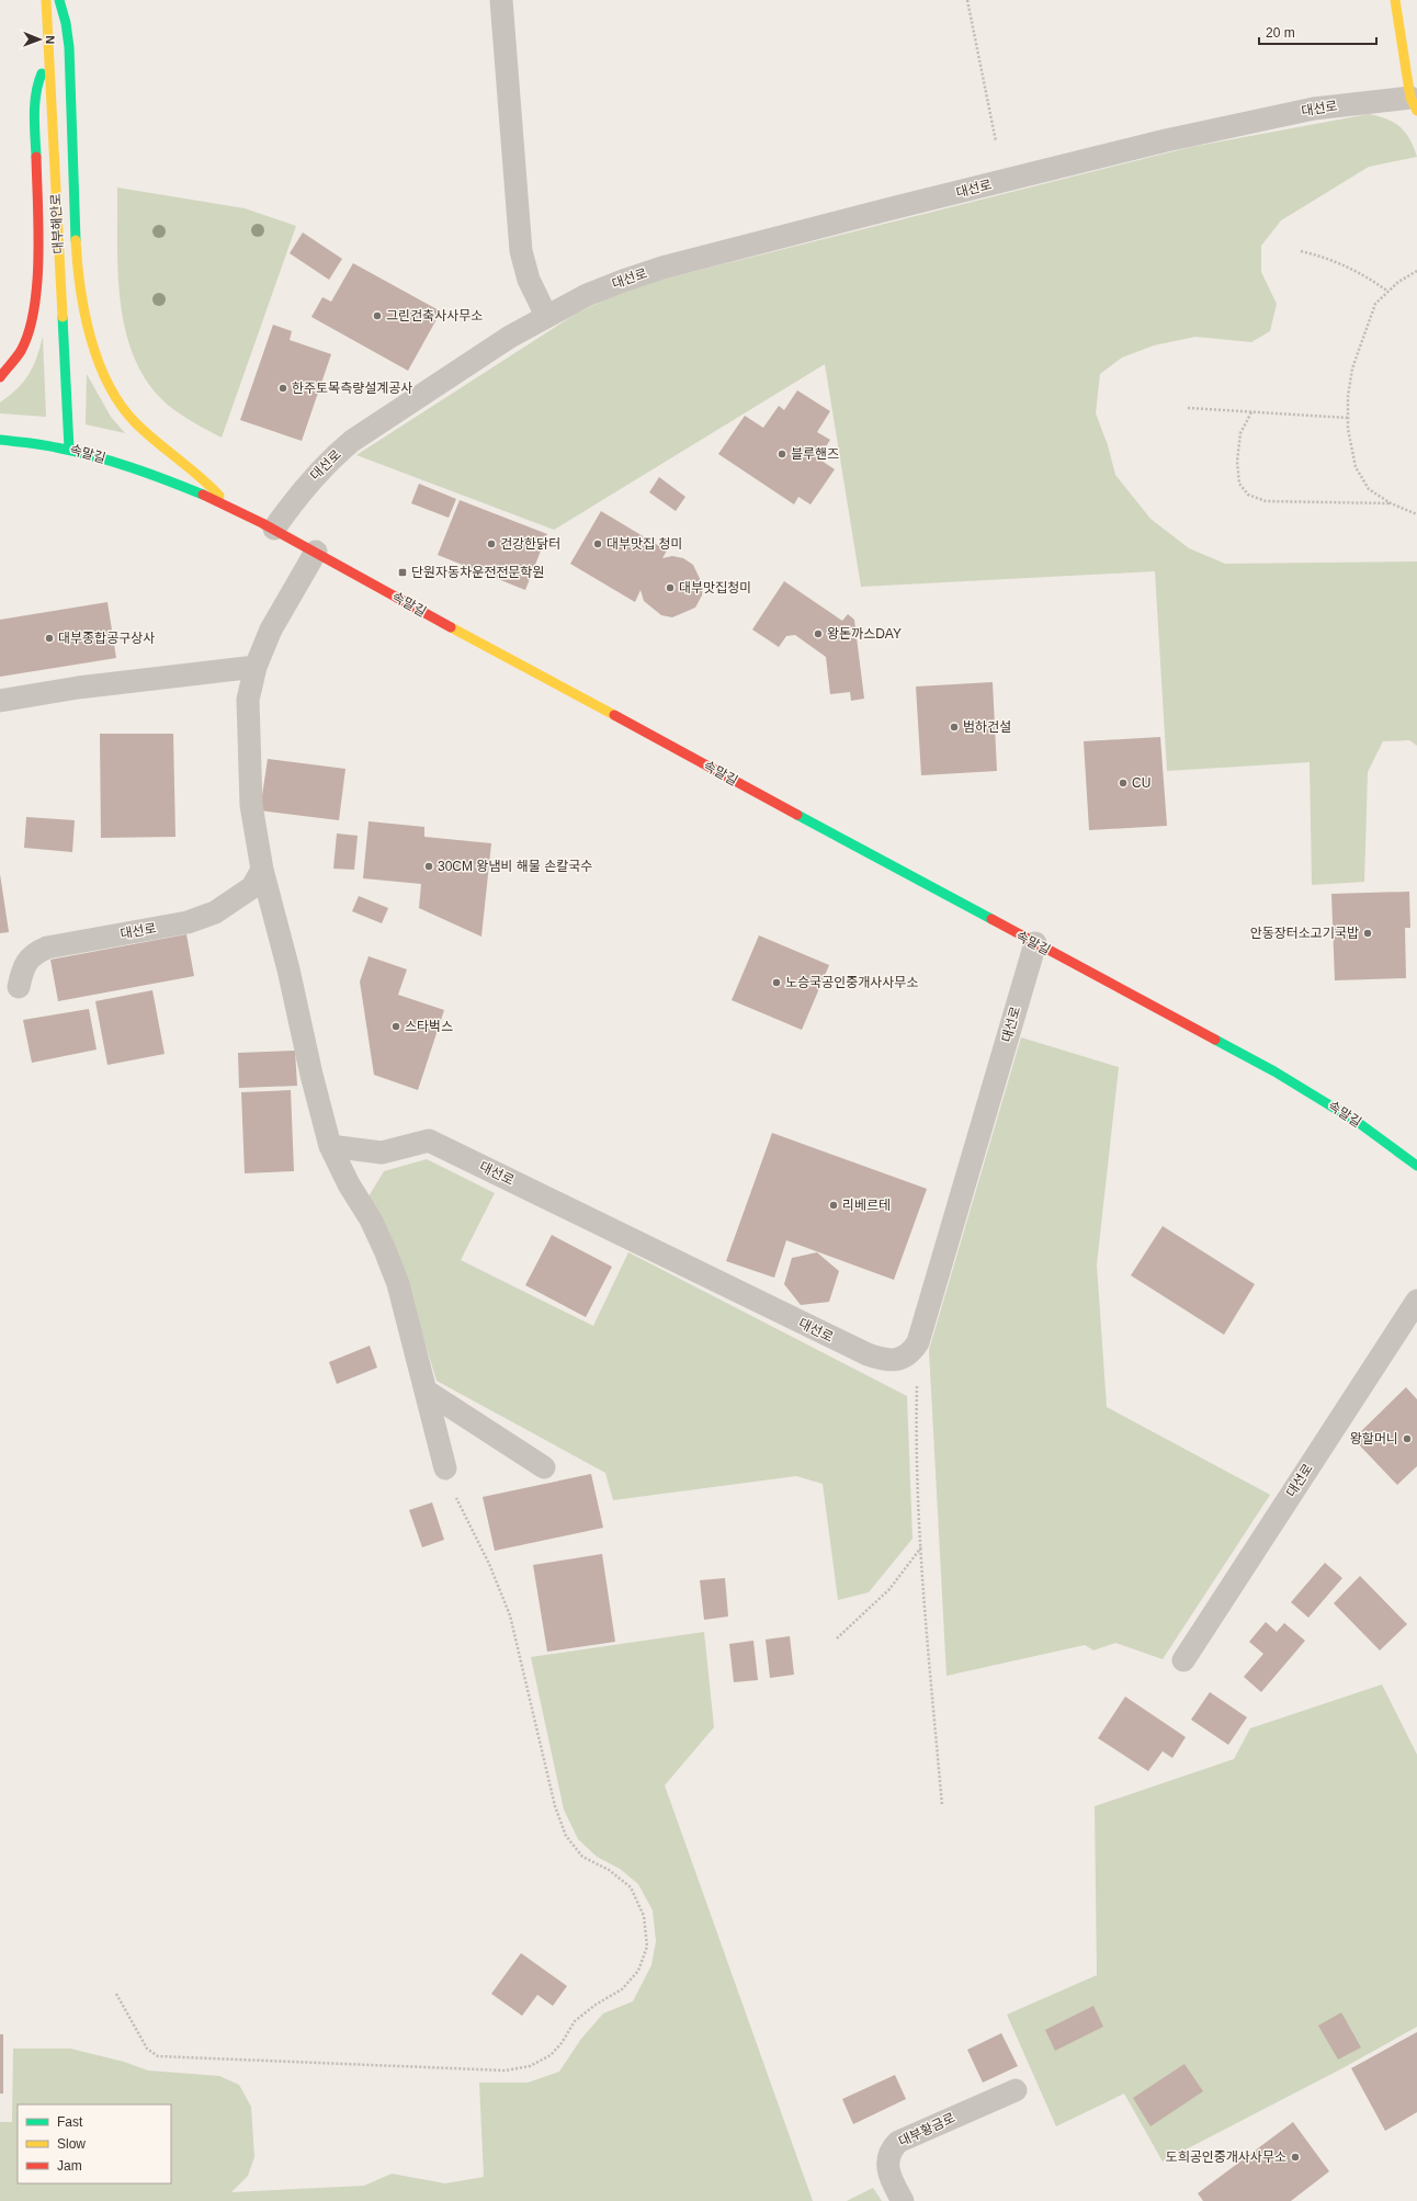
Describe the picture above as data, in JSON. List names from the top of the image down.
{
  "streets": {
    "street": ["대부해안로", "속말길"],
    "lane": ["대선로", "대부황금로"]
  },
  "crossings": [
    ["대선로", "속말길"],
    ["대부해안로", "속말길"]
  ],
  "places": {
    "other": [
      "그린건축사사무소",
      "한주토목측량설계공사",
      "블루핸즈",
      "건강한닭터",
      "대부맛집 청미",
      "대부맛집청미",
      "왕돈까스DAY",
      "대부종합공구상사",
      "범하건설",
      "CU",
      "30CM 왕냄비 해물 손칼국수",
      "안동장터소고기국밥",
      "노승국공인중개사사무소",
      "스타벅스",
      "리베르테",
      "왕할머니",
      "도희공인중개사사무소"
    ],
    "transit": ["단원자동차운전전문학원"]
  },
  "legend": ["Fast", "Slow", "Jam"],
  "scale_bar": "20 m",
  "north": "right"
}
